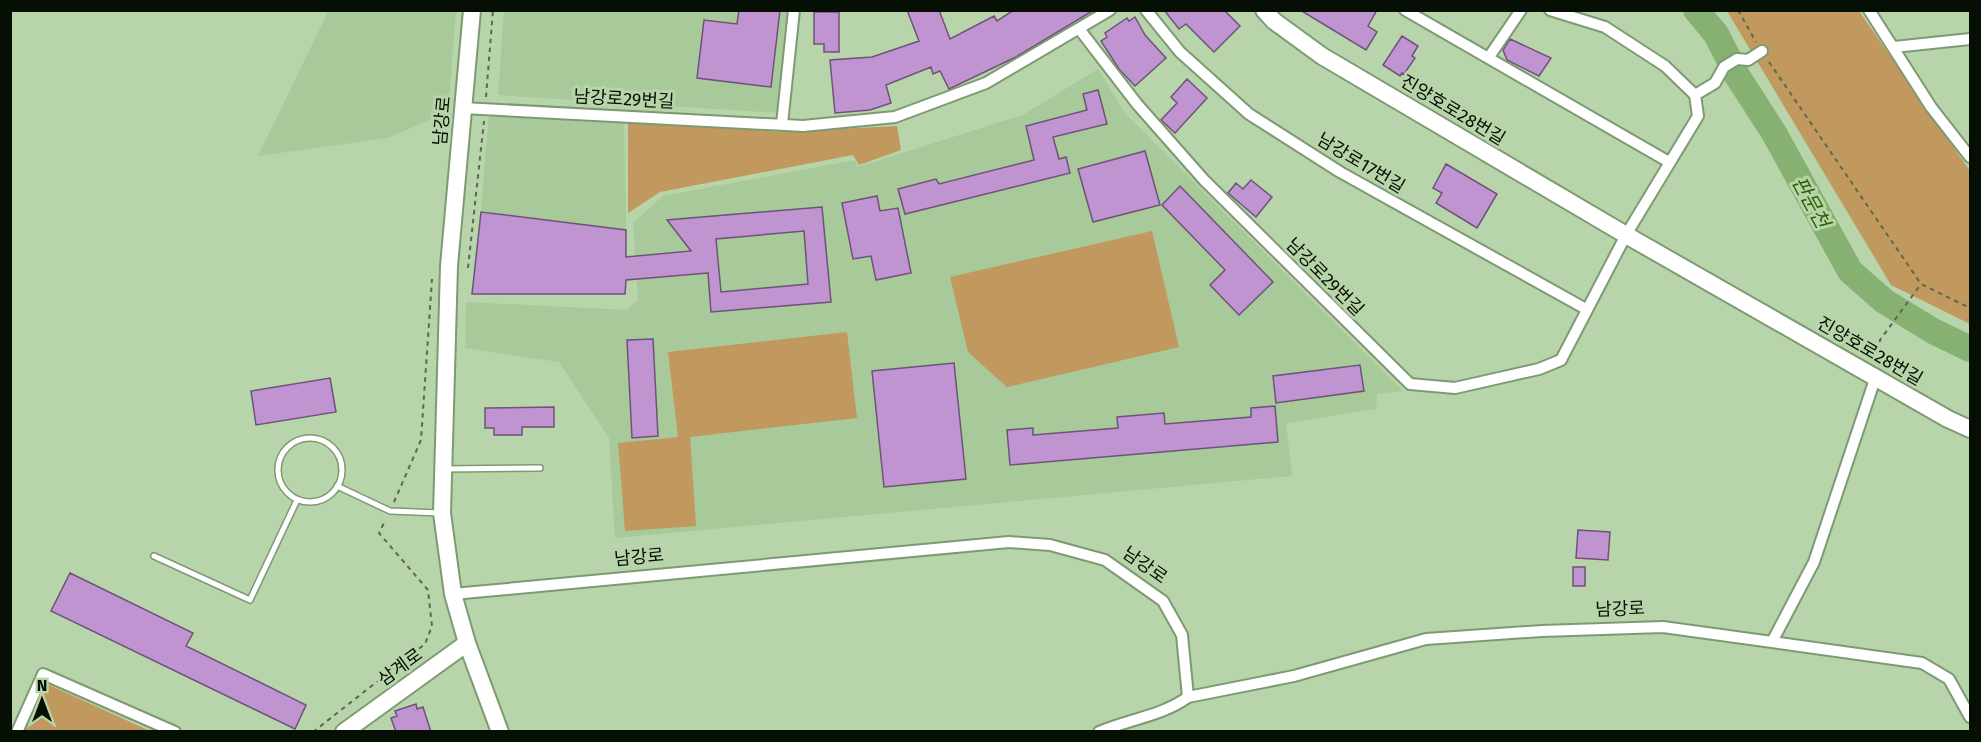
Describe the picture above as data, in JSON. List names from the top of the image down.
{
  "streets": {
    "street": [
      "남강로29번길",
      "진양호로28번길",
      "남강로",
      "남강로17번길",
      "삼계로"
    ]
  },
  "crossings": [
    ["남강로29번길", "진양호로28번길"],
    ["남강로29번길", "남강로"],
    ["남강로29번길", "남강로17번길"],
    ["남강로", "삼계로"]
  ],
  "water": ["판문천"],
  "north": "top"
}
